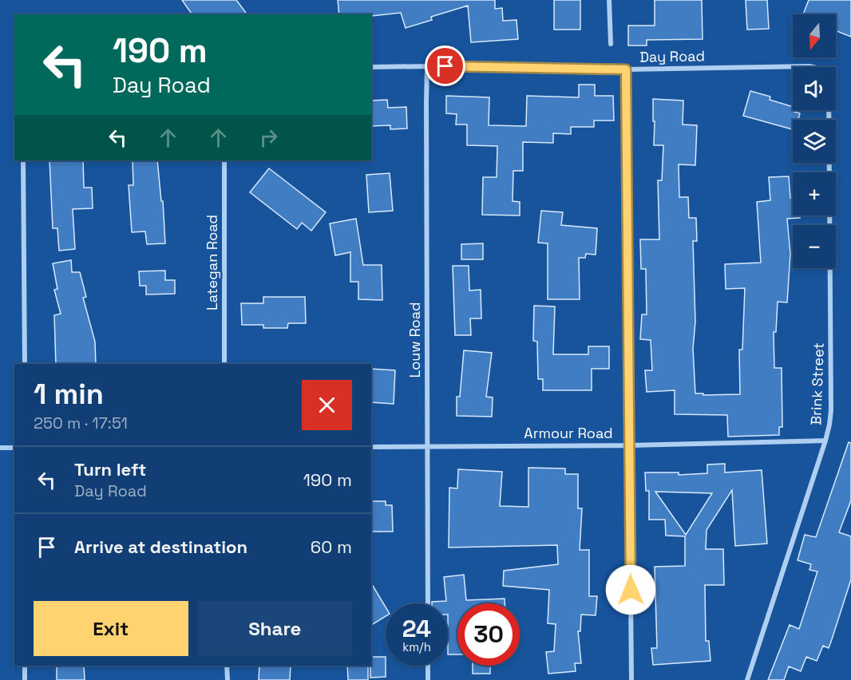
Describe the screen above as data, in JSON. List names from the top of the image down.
{
  "streets": {
    "street": [
      "Day Road",
      "Lategan Road",
      "Louw Road",
      "Brink Street",
      "Armour Road"
    ]
  },
  "crossings": [
    ["Day Road", "Louw Road"],
    ["Louw Road", "Armour Road"],
    ["Brink Street", "Armour Road"]
  ],
  "north": "bottom",
  "page": {
    "map_buttons": ["+", "−"],
    "turn": ["190 m", "Day Road"],
    "heading": ["1 min", "250 m · 17:51"],
    "list": [
      {
        "name": "Turn left",
        "note": "Day Road",
        "value": "190 m"
      },
      {
        "name": "Arrive at destination",
        "value": "60 m"
      }
    ],
    "buttons": ["Exit", "Share"],
    "speed": "24 km/h",
    "limit": "30"
  }
}
